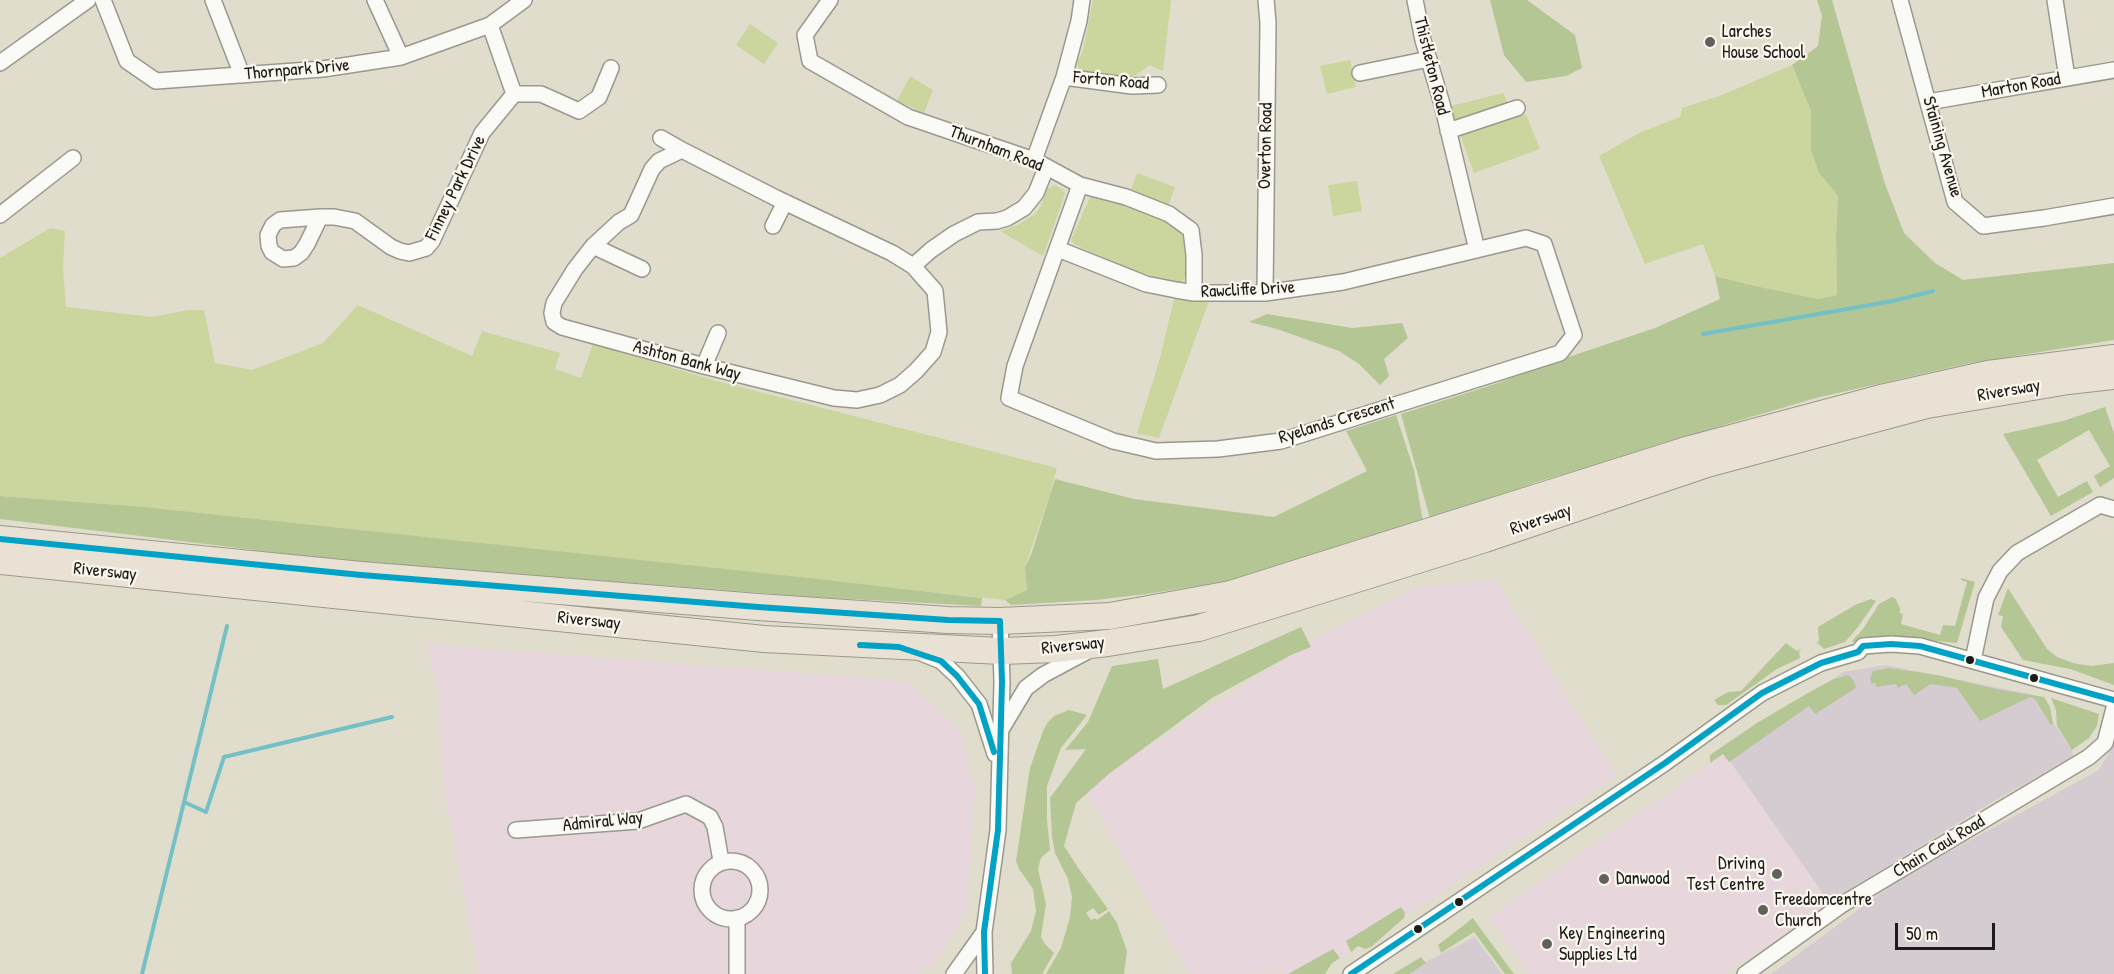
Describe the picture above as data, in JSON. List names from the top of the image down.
{
  "streets": {
    "highway": ["Riversway"],
    "street": [
      "Thistleton Road",
      "Thornpark Drive",
      "Forton Road",
      "Marton Road",
      "Overton Road",
      "Staining Avenue",
      "Thurnham Road",
      "Finney Park Drive",
      "Rawcliffe Drive",
      "Ashton Bank Way",
      "Ryelands Crescent",
      "Admiral Way",
      "Chain Caul Road"
    ]
  },
  "crossings": [
    ["Thistleton Road", "Rawcliffe Drive"],
    ["Thistleton Road", "Ryelands Crescent"],
    ["Forton Road", "Thurnham Road"],
    ["Marton Road", "Staining Avenue"],
    ["Overton Road", "Rawcliffe Drive"],
    ["Thurnham Road", "Rawcliffe Drive"],
    ["Thurnham Road", "Ryelands Crescent"],
    ["Rawcliffe Drive", "Ryelands Crescent"]
  ],
  "places": [
    "Larches House School",
    "Driving Test Centre",
    "Danwood",
    "Freedomcentre Church",
    "Key Engineering Supplies Ltd"
  ],
  "scale_bar": "50 m"
}
